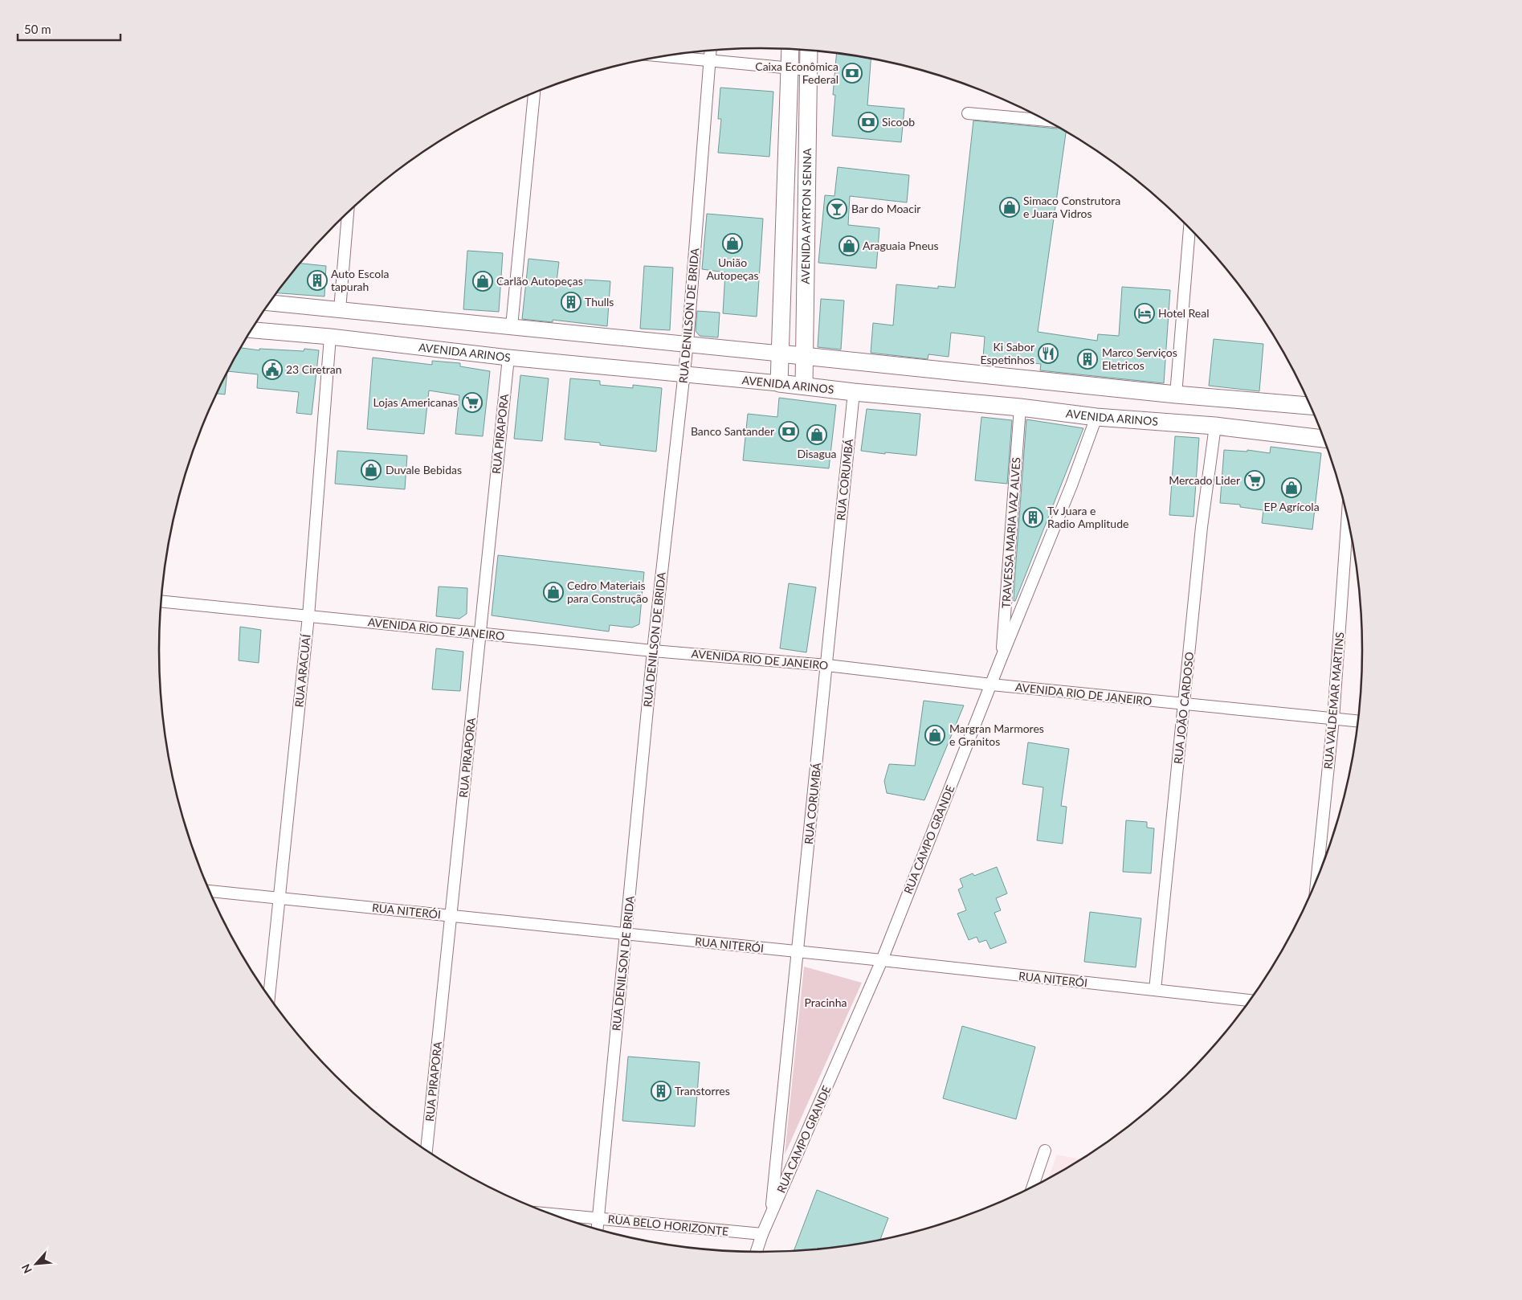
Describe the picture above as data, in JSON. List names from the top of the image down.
{
  "streets": {
    "main road": ["AVENIDA AYRTON SENNA", "AVENIDA ARINOS"],
    "street": [
      "RUA DENILSON DE BRIDA",
      "RUA PIRAPORA",
      "RUA CORUMBÁ",
      "TRAVESSA MARIA VAZ ALVES",
      "AVENIDA RIO DE JANEIRO",
      "RUA ARACUAÍ",
      "RUA VALDEMAR MARTINS",
      "RUA JOÃO CARDOSO",
      "RUA CAMPO GRANDE",
      "RUA NITERÓI",
      "RUA BELO HORIZONTE"
    ]
  },
  "crossings": [
    ["AVENIDA AYRTON SENNA", "AVENIDA ARINOS"],
    ["RUA DENILSON DE BRIDA", "AVENIDA ARINOS"],
    ["RUA DENILSON DE BRIDA", "AVENIDA RIO DE JANEIRO"],
    ["RUA DENILSON DE BRIDA", "RUA NITERÓI"],
    ["RUA DENILSON DE BRIDA", "RUA BELO HORIZONTE"],
    ["AVENIDA ARINOS", "RUA PIRAPORA"],
    ["AVENIDA ARINOS", "RUA CORUMBÁ"],
    ["AVENIDA ARINOS", "TRAVESSA MARIA VAZ ALVES"],
    ["AVENIDA ARINOS", "RUA ARACUAÍ"],
    ["AVENIDA ARINOS", "RUA JOÃO CARDOSO"],
    ["AVENIDA ARINOS", "RUA CAMPO GRANDE"],
    ["RUA PIRAPORA", "AVENIDA RIO DE JANEIRO"],
    ["RUA PIRAPORA", "RUA NITERÓI"],
    ["RUA CORUMBÁ", "AVENIDA RIO DE JANEIRO"],
    ["RUA CORUMBÁ", "RUA CAMPO GRANDE"],
    ["RUA CORUMBÁ", "RUA NITERÓI"],
    ["TRAVESSA MARIA VAZ ALVES", "RUA CAMPO GRANDE"],
    ["AVENIDA RIO DE JANEIRO", "RUA ARACUAÍ"],
    ["AVENIDA RIO DE JANEIRO", "RUA VALDEMAR MARTINS"],
    ["AVENIDA RIO DE JANEIRO", "RUA JOÃO CARDOSO"],
    ["AVENIDA RIO DE JANEIRO", "RUA CAMPO GRANDE"],
    ["RUA ARACUAÍ", "RUA NITERÓI"],
    ["RUA JOÃO CARDOSO", "RUA NITERÓI"],
    ["RUA CAMPO GRANDE", "RUA NITERÓI"],
    ["RUA CAMPO GRANDE", "RUA BELO HORIZONTE"]
  ],
  "parks": ["Pracinha"],
  "places": {
    "bank": ["Caixa Econômica Federal", "Sicoob", "Banco Santander"],
    "shop": [
      "Simaco Construtora e Juara Vidros",
      "União Autopeças",
      "Araguaia Pneus",
      "Carlão Autopeças",
      "Disagua",
      "Duvale Bebidas",
      "EP Agrícola",
      "Cedro Materiais para Construção",
      "Margran Marmores e Granitos"
    ],
    "bar": ["Bar do Moacir"],
    "building": [
      "Auto Escola tapurah",
      "Thulls",
      "Marco Serviços Eletricos",
      "Tv Juara e Radio Amplitude",
      "Transtorres"
    ],
    "hotel": ["Hotel Real"],
    "restaurant": ["Ki Sabor Espetinhos"],
    "public building": ["23 Ciretran"],
    "supermarket": ["Lojas Americanas", "Mercado Lider"]
  },
  "scale_bar": "50 m",
  "north": "bottom left"
}
